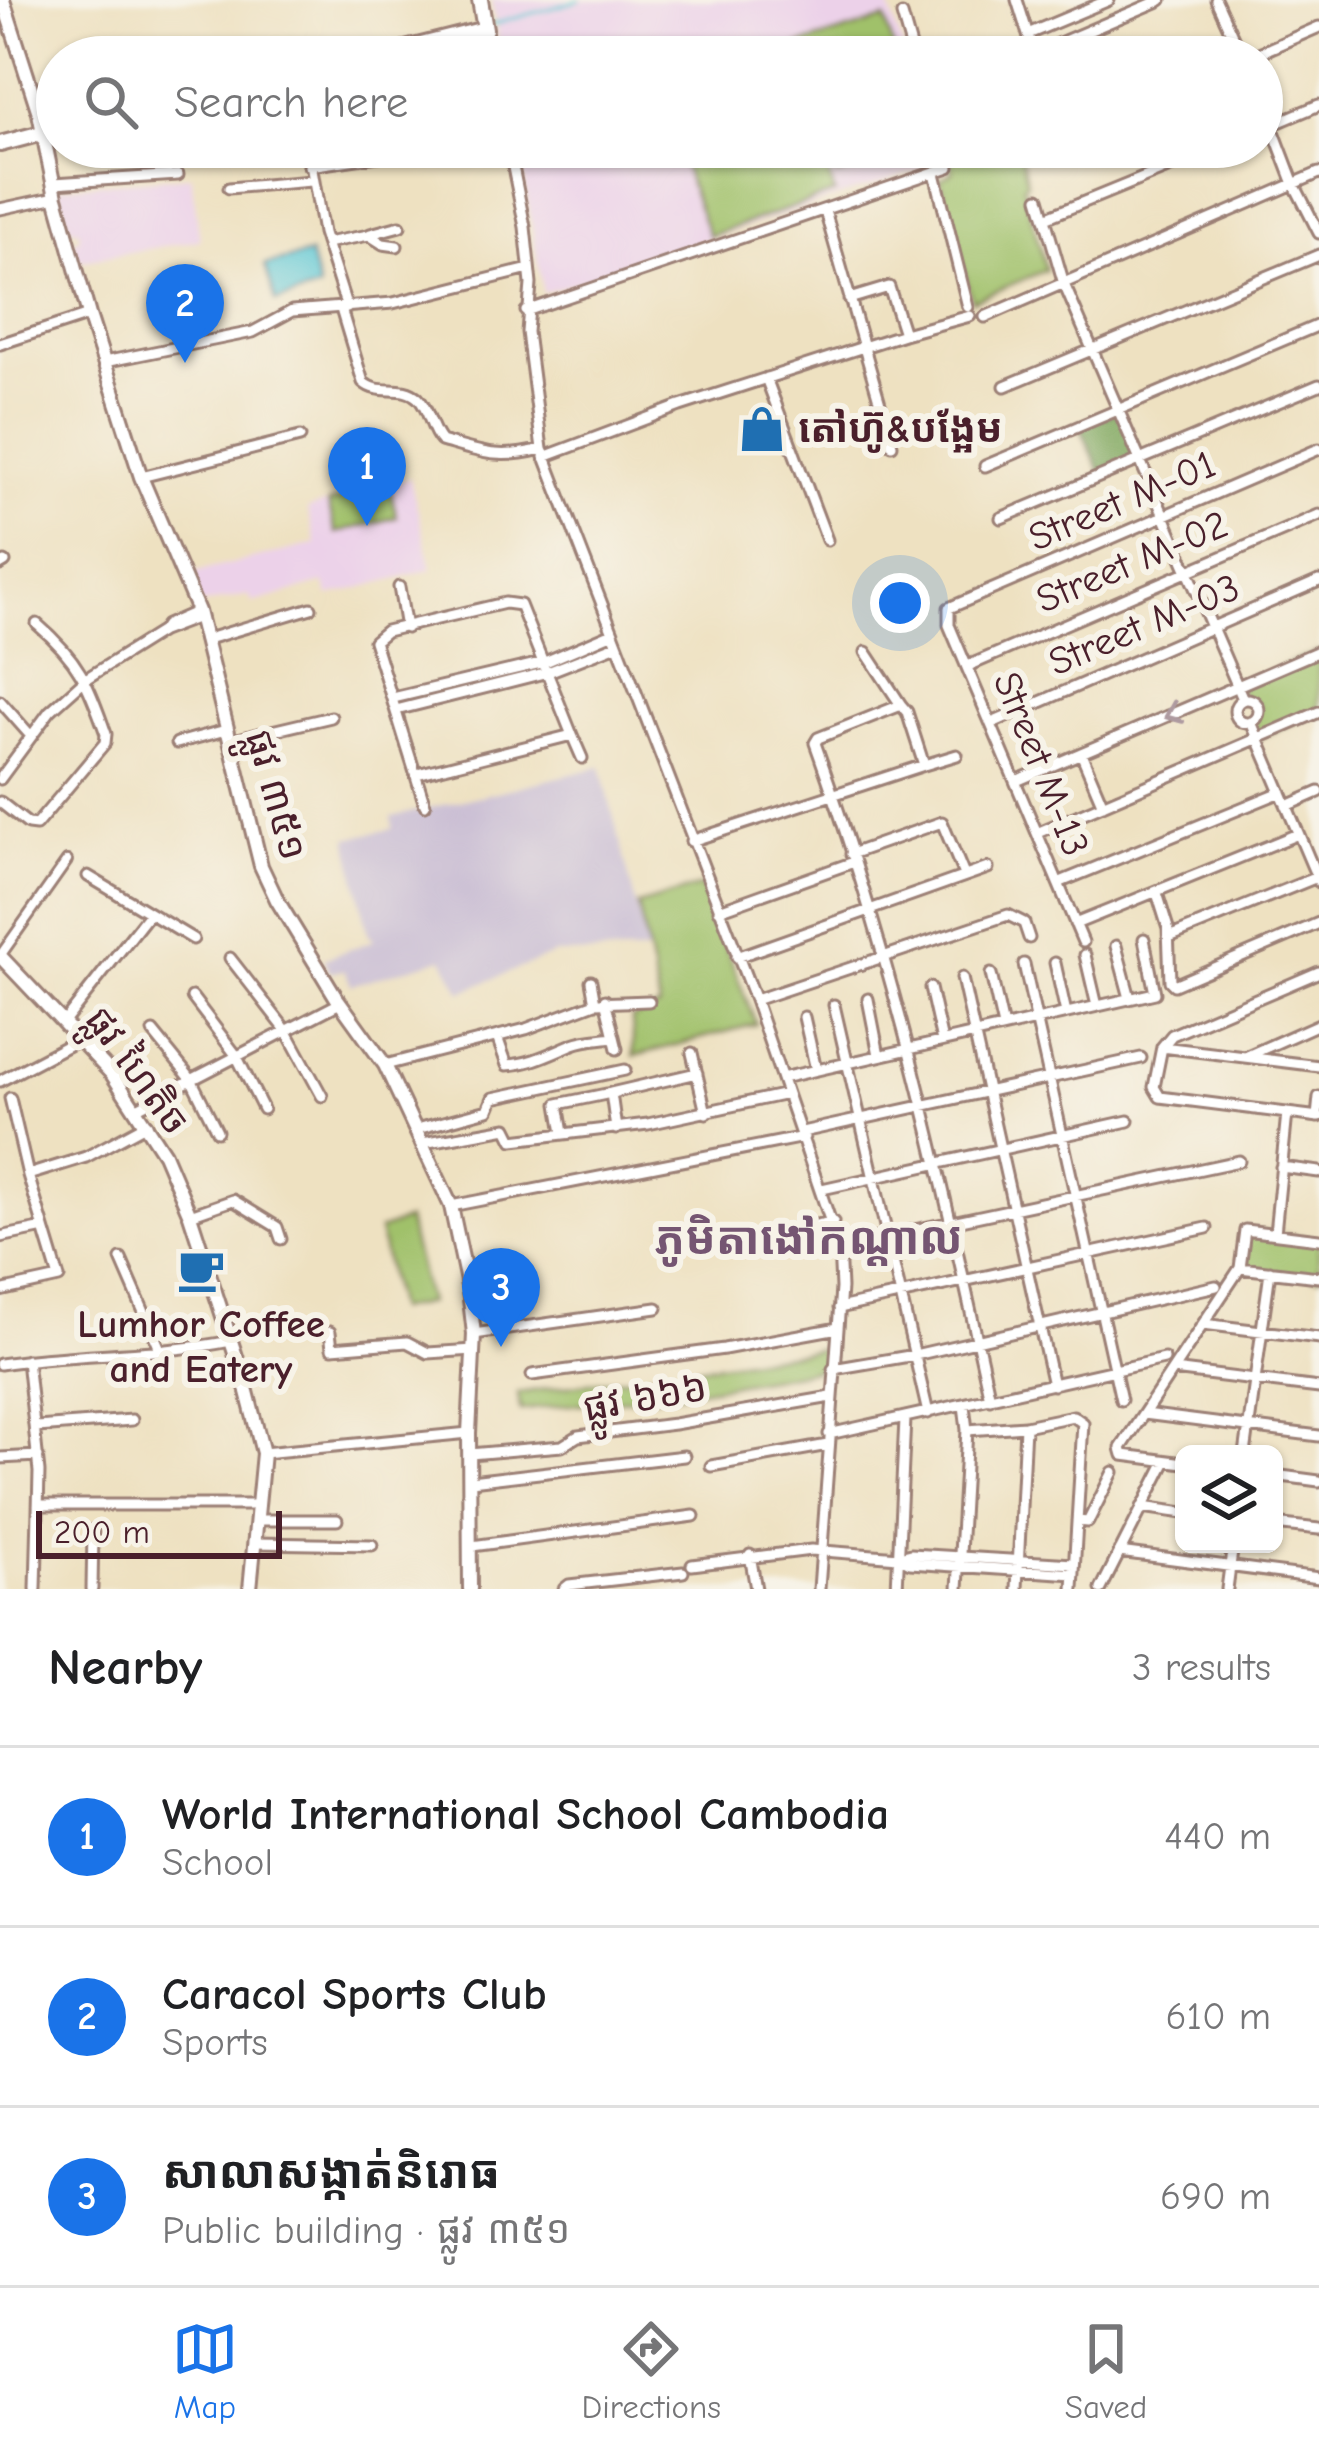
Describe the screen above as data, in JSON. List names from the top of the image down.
{
  "streets": {
    "street": [
      "Street M-01",
      "Street M-02",
      "Street M-03",
      "Street M-13",
      "ផ្លូវ ៣៥១",
      "ផ្លូវ ហៃតិច",
      "ផ្លូវ ៦៦៦"
    ]
  },
  "crossings": [
    ["Street M-01", "Street M-13"],
    ["Street M-02", "Street M-13"],
    ["Street M-03", "Street M-13"],
    ["ផ្លូវ ៣៥១", "ផ្លូវ ៦៦៦"]
  ],
  "districts": ["ភូមិតាងៅកណ្តាល"],
  "places": {
    "shop": ["តៅហ៊ូ&បង្អែម"],
    "cafe": ["Lumhor Coffee and Eatery"]
  },
  "scale_bar": "200 m",
  "page": {
    "search": "Search here",
    "pins": ["2", "1", "3"],
    "scale": "200 m",
    "heading": ["Nearby", "3 results"],
    "list": [
      {
        "mark": "1",
        "name": "World International School Cambodia",
        "note": "School",
        "value": "440 m"
      },
      {
        "mark": "2",
        "name": "Caracol Sports Club",
        "note": "Sports",
        "value": "610 m"
      },
      {
        "mark": "3",
        "name": "សាលាសង្កាត់និរោធ",
        "note": "Public building · ផ្លូវ ៣៥១",
        "value": "690 m"
      }
    ],
    "nav": ["Map", "Directions", "Saved"]
  }
}
